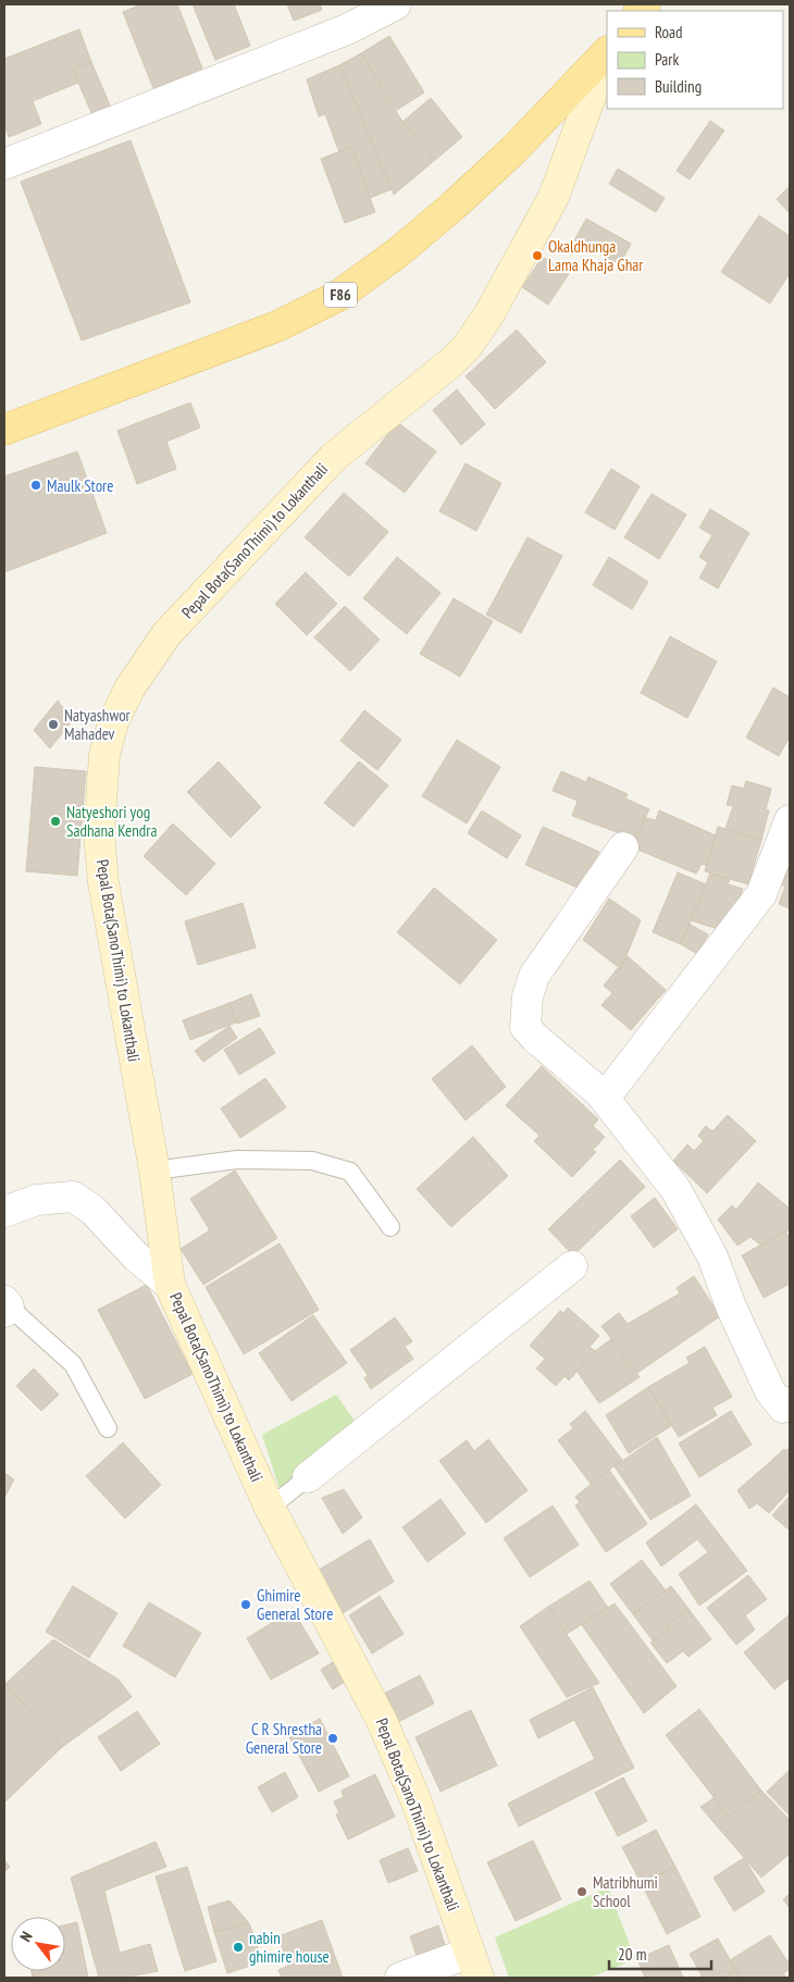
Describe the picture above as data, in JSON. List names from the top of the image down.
{
  "streets": {
    "main road": ["F86", "Pepal Bota(SanoThimi) to Lokanthali"]
  },
  "crossings": [
    ["F86", "Pepal Bota(SanoThimi) to Lokanthali"]
  ],
  "places": [
    "Okaldhunga Lama Khaja Ghar",
    "Maulk Store",
    "Natyashwor Mahadev",
    "Natyeshori yog Sadhana Kendra",
    "Ghimire General Store",
    "C R Shrestha General Store",
    "Matribhumi School",
    "nabin ghimire house"
  ],
  "legend": ["Road", "Park", "Building"],
  "scale_bar": "20 m",
  "north": "top left"
}
